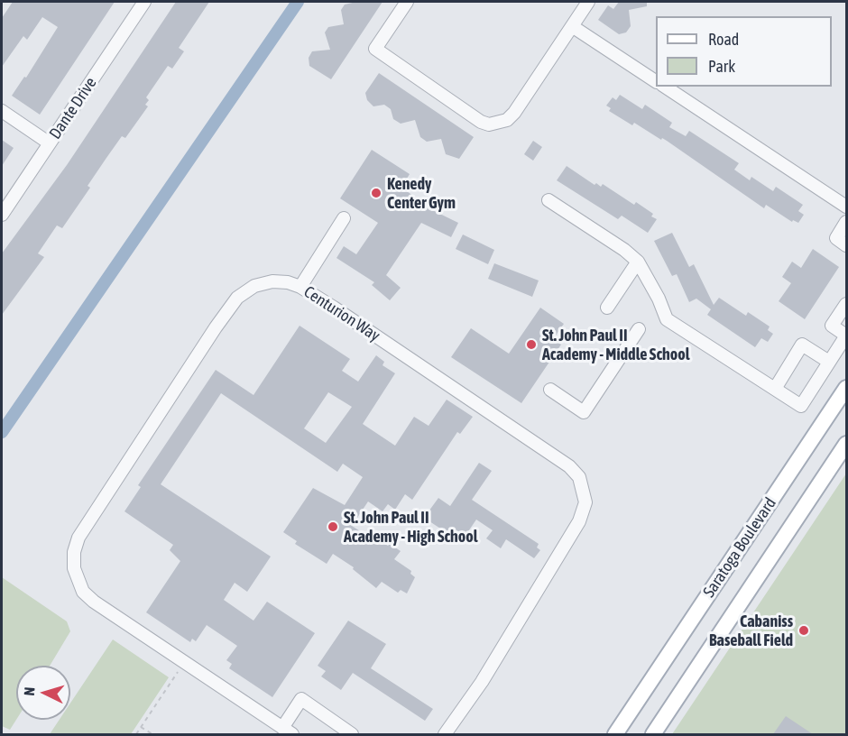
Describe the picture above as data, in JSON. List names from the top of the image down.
{
  "streets": {
    "main road": ["Saratoga Boulevard"],
    "street": ["Dante Drive", "Centurion Way"]
  },
  "places": [
    "Kenedy Center Gym",
    "St. John Paul II Academy - Middle School",
    "St. John Paul II Academy - High School",
    "Cabaniss Baseball Field"
  ],
  "legend": ["Road", "Park"],
  "north": "left"
}
